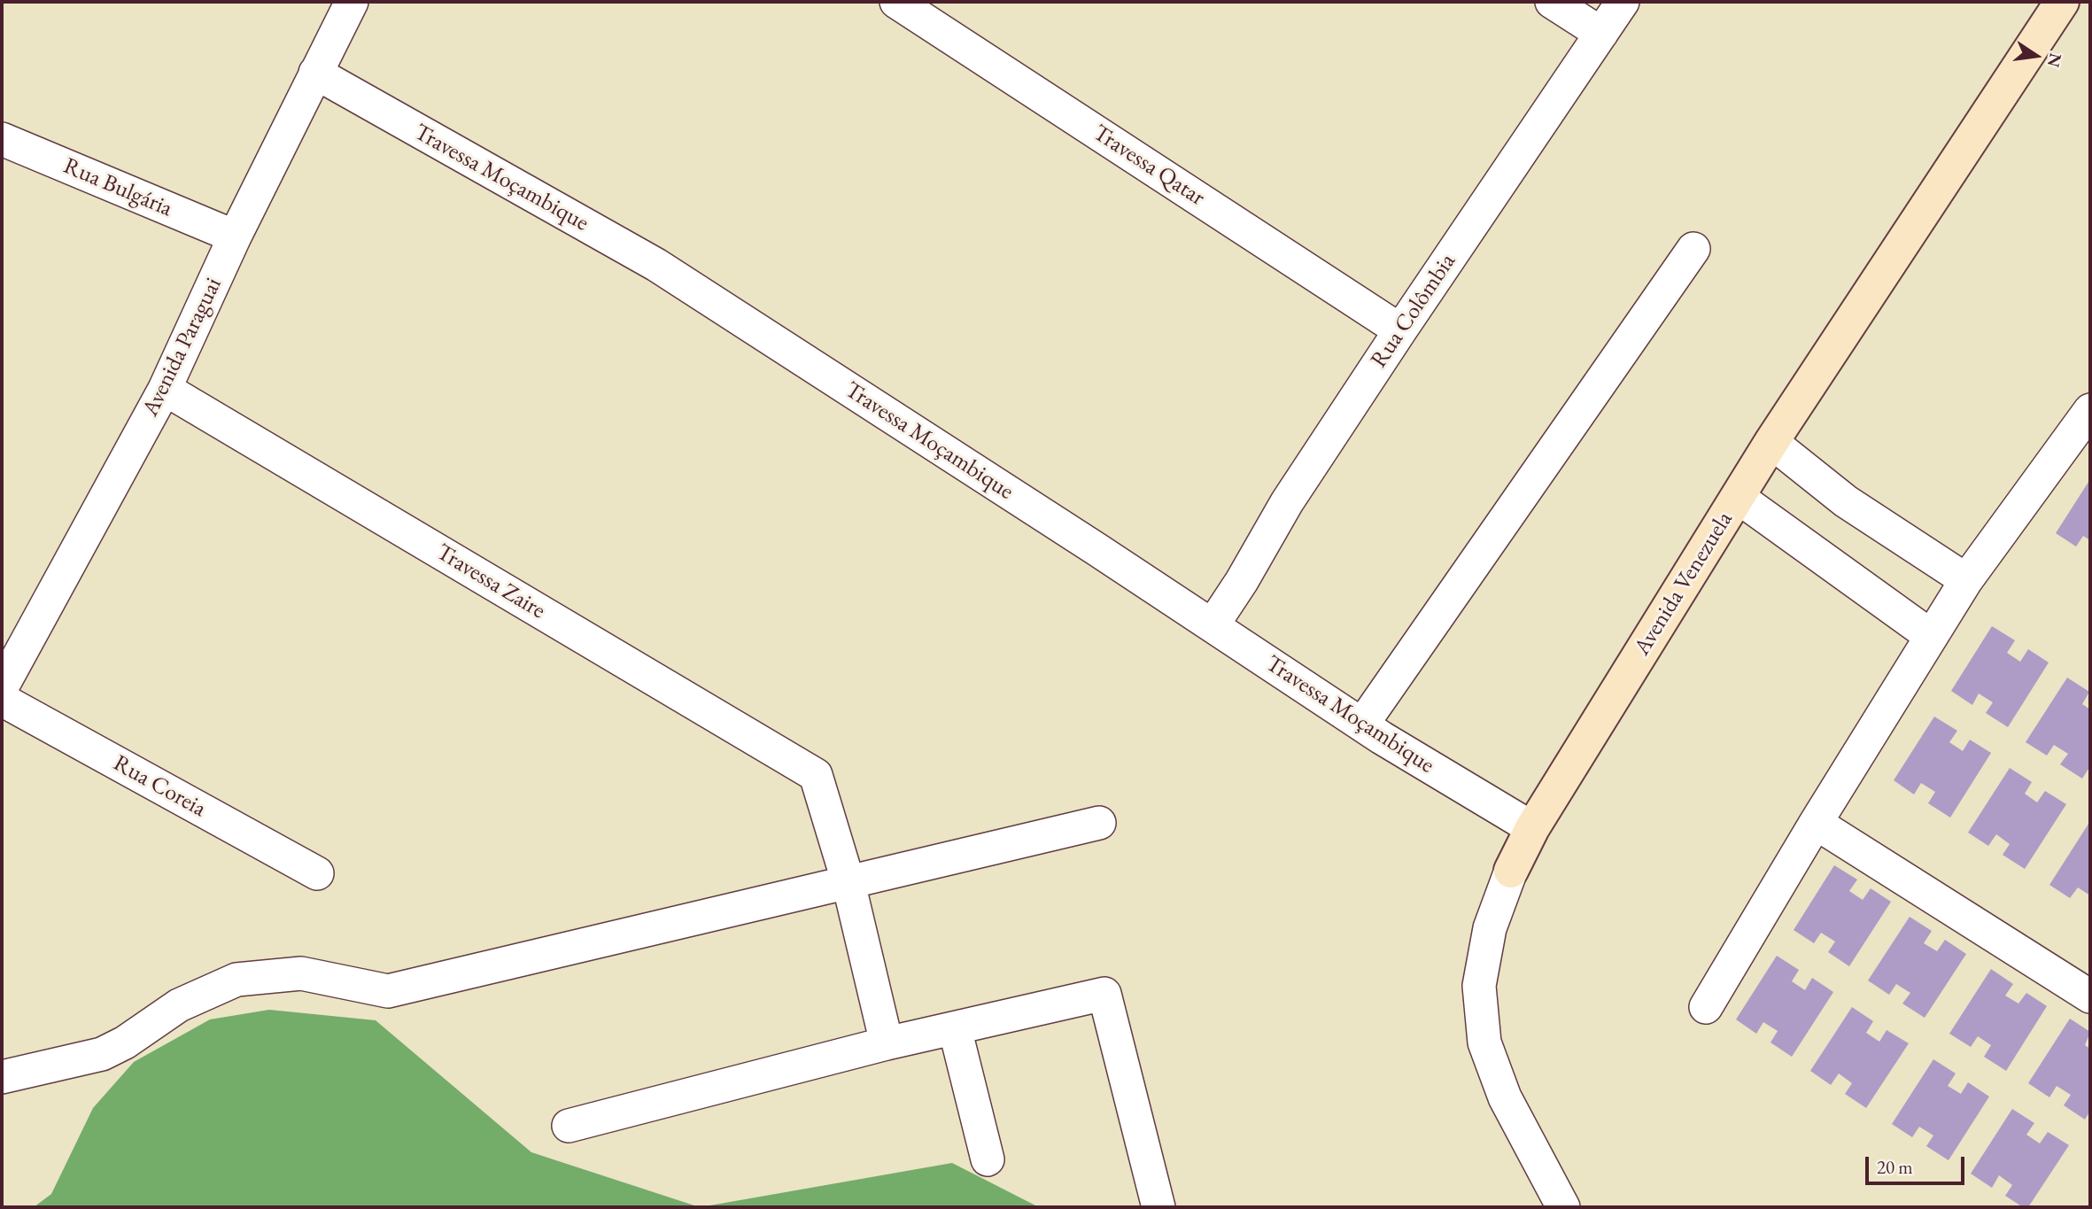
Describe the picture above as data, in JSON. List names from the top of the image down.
{
  "streets": {
    "street": [
      "Travessa Qatar",
      "Travessa Moçambique",
      "Rua Bulgária",
      "Rua Colômbia",
      "Avenida Paraguai",
      "Travessa Zaire",
      "Avenida Venezuela",
      "Rua Coreia"
    ]
  },
  "crossings": [
    ["Travessa Qatar", "Rua Colômbia"],
    ["Travessa Moçambique", "Rua Colômbia"],
    ["Travessa Moçambique", "Avenida Paraguai"],
    ["Travessa Moçambique", "Avenida Venezuela"],
    ["Rua Bulgária", "Avenida Paraguai"],
    ["Avenida Paraguai", "Travessa Zaire"]
  ],
  "scale_bar": "20 m",
  "north": "right"
}
